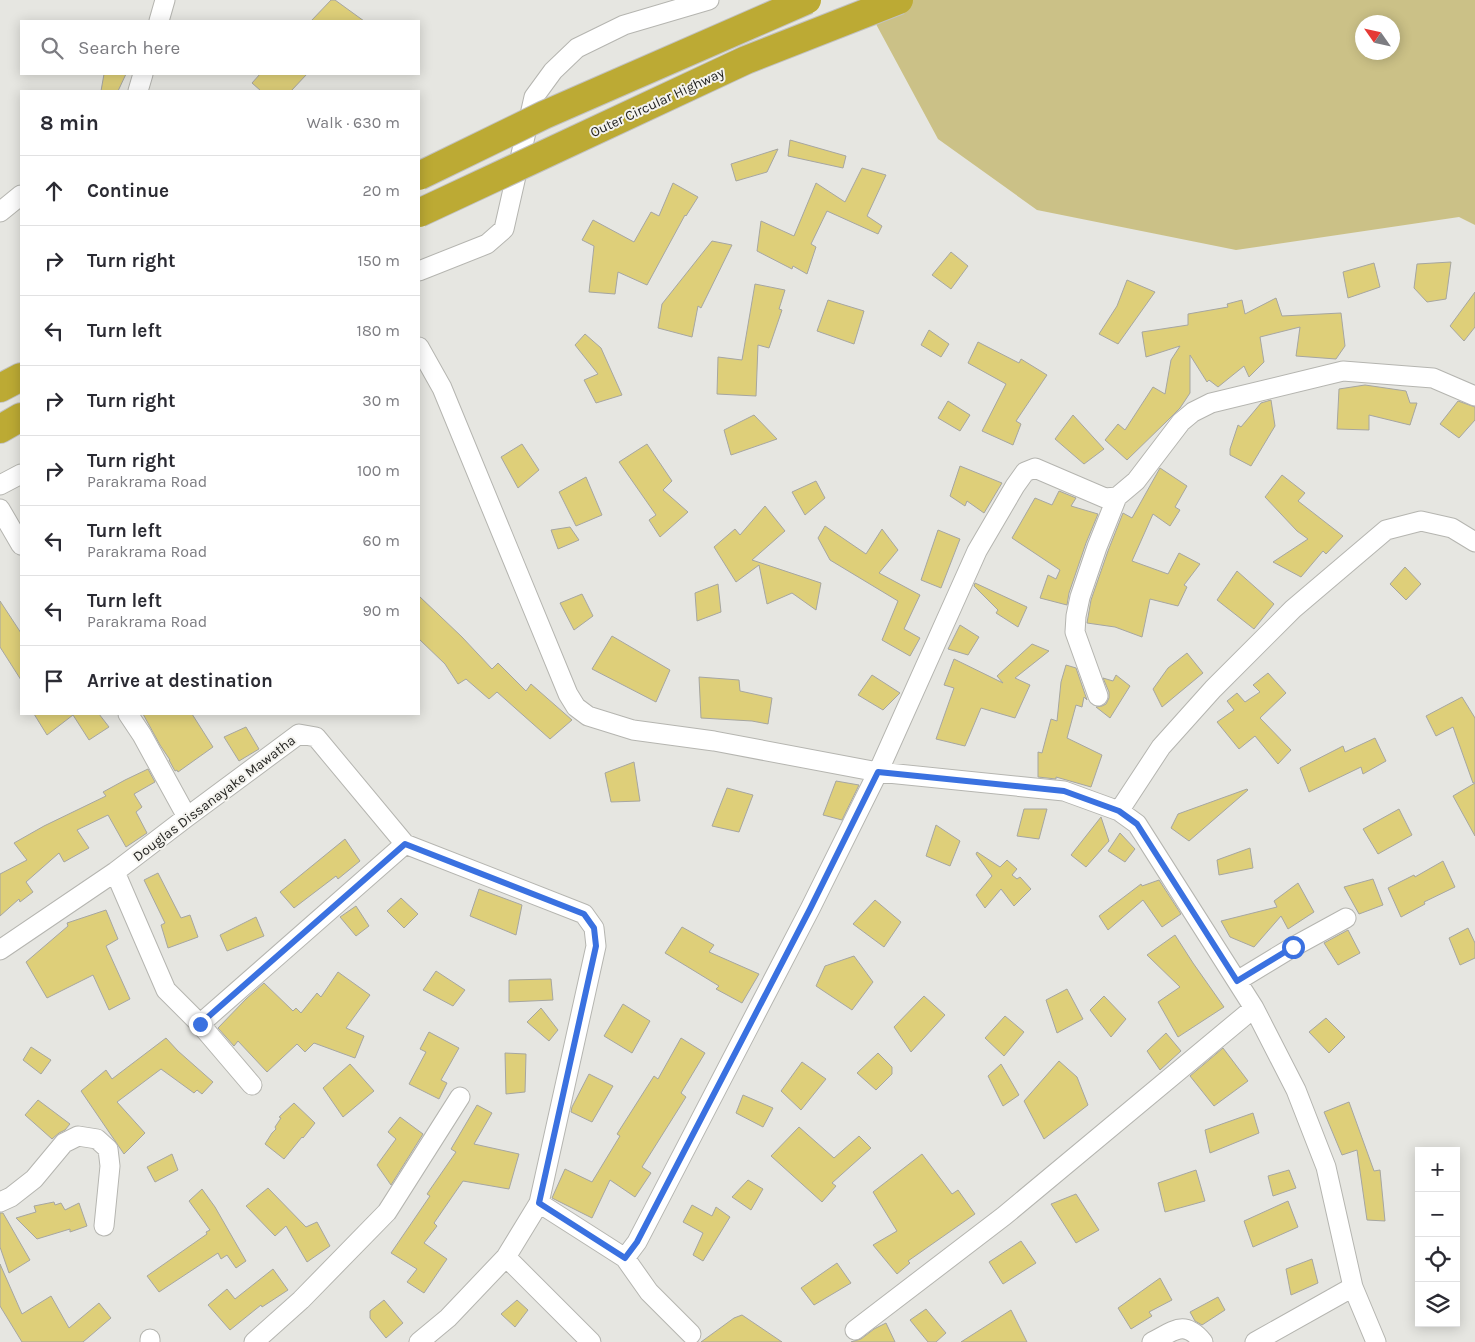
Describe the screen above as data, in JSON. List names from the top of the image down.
{
  "streets": {
    "highway": ["Outer Circular Highway"],
    "street": ["Douglas Dissanayake Mawatha"]
  },
  "north": "top left",
  "page": {
    "search": "Search here",
    "heading": ["8 min", "Walk · 630 m"],
    "list": [
      ["Continue", "20 m"],
      ["Turn right", "150 m"],
      ["Turn left", "180 m"],
      ["Turn right", "30 m"],
      ["Turn right", "Parakrama Road", "100 m"],
      ["Turn left", "Parakrama Road", "60 m"],
      ["Turn left", "Parakrama Road", "90 m"],
      "Arrive at destination"
    ],
    "map_buttons": ["+", "−"]
  }
}
